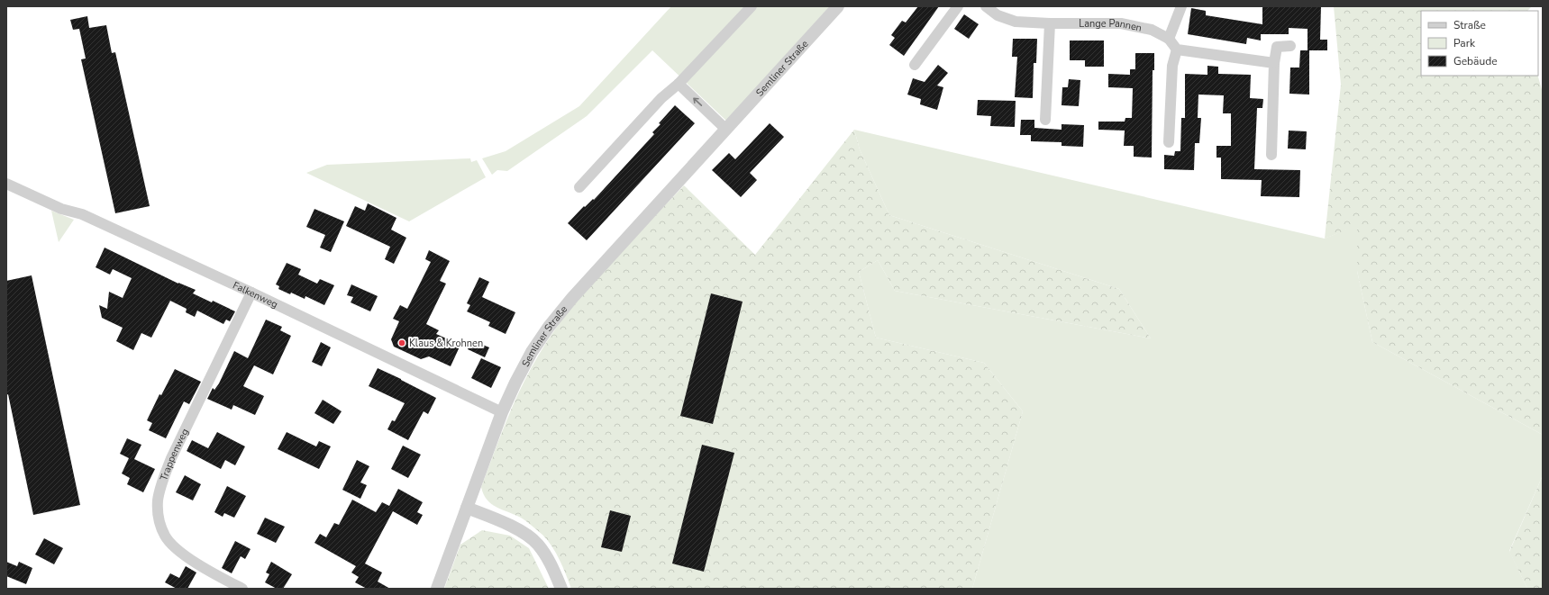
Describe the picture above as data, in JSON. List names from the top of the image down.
{
  "streets": {
    "street": [
      "Lange Pannen",
      "Semliner Straße",
      "Falkenweg",
      "Trappenweg"
    ]
  },
  "crossings": [
    ["Semliner Straße", "Falkenweg"],
    ["Falkenweg", "Trappenweg"]
  ],
  "places": ["Klaus & Krohnen"],
  "legend": ["Straße", "Park", "Gebäude"]
}
